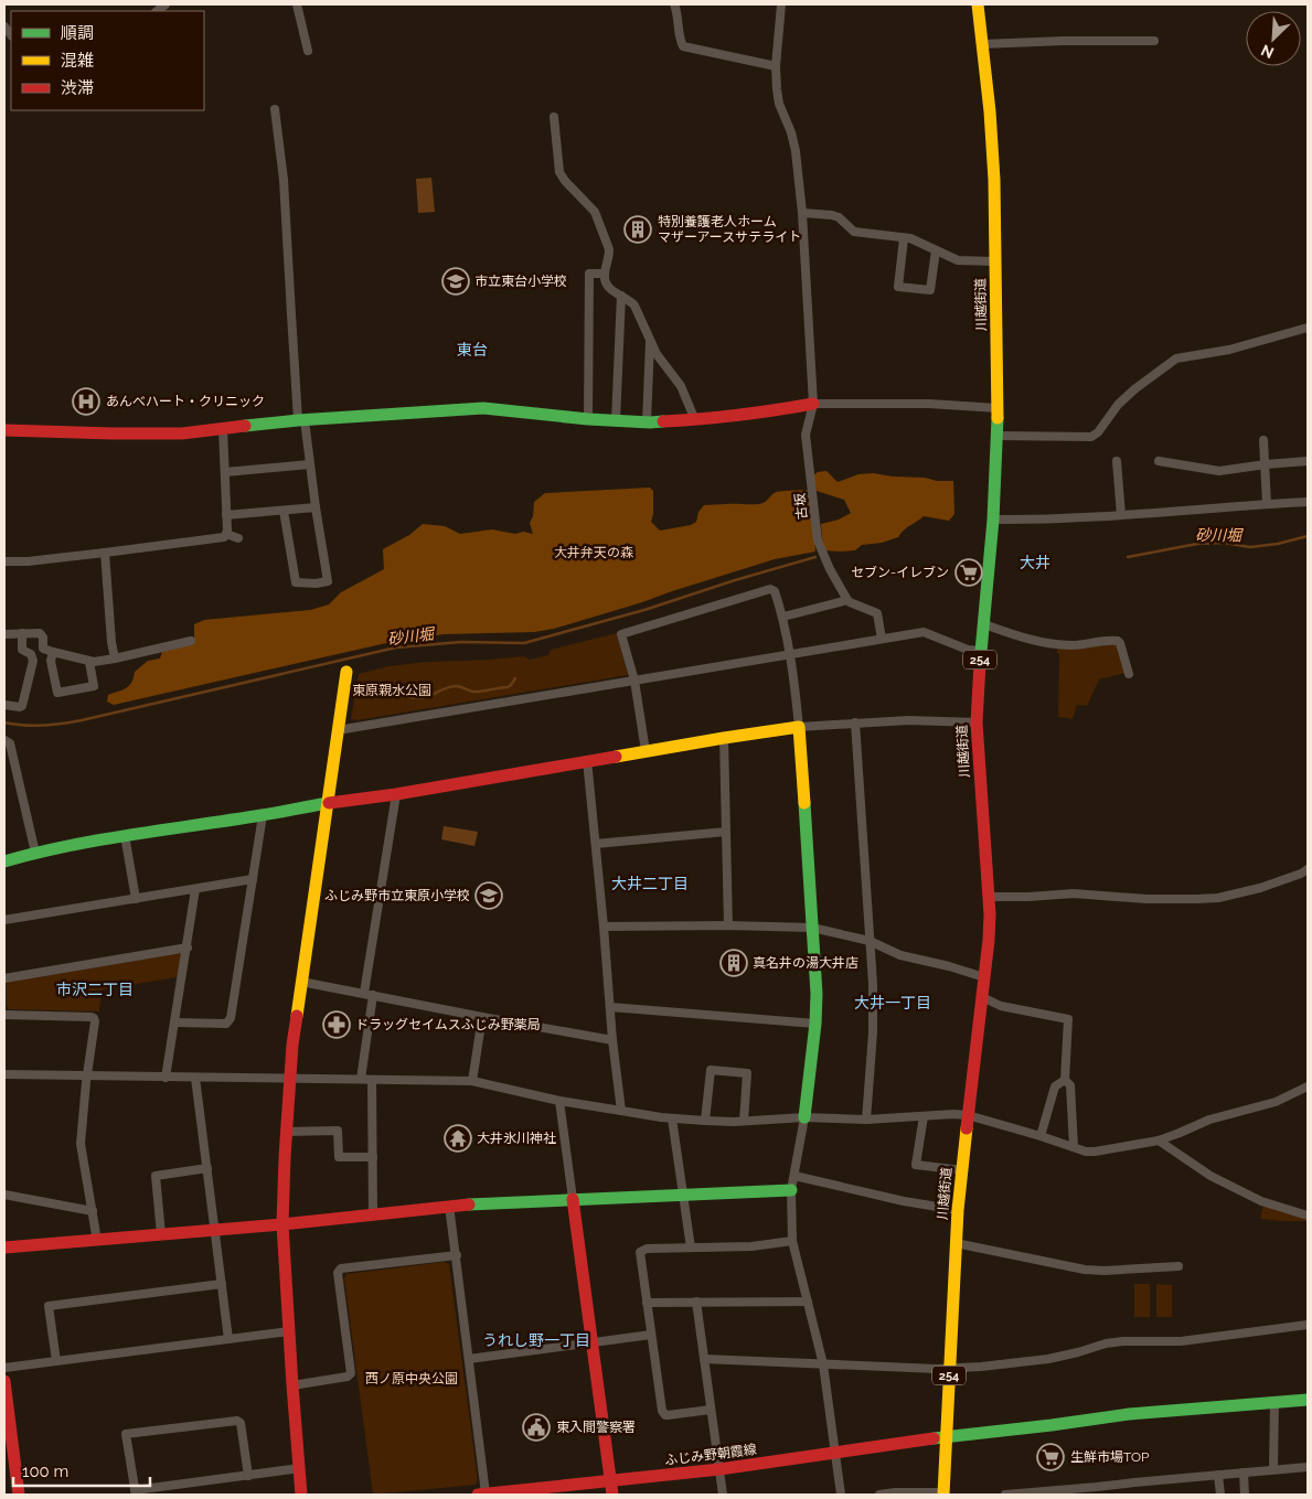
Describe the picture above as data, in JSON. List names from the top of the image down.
{
  "streets": {
    "main road": ["川越街道", "254", "ふじみ野朝霞線"],
    "street": ["古坂"]
  },
  "crossings": [
    ["川越街道", "ふじみ野朝霞線"]
  ],
  "districts": [
    "東台",
    "大井",
    "大井二丁目",
    "市沢二丁目",
    "大井一丁目",
    "うれし野一丁目"
  ],
  "water": ["砂川堀"],
  "parks": ["大井弁天の森", "東原親水公園", "西ノ原中央公園"],
  "places": {
    "building": ["特別養護老人ホーム マザーアースサテライト", "真名井の湯大井店"],
    "school or university": ["市立東台小学校", "ふじみ野市立東原小学校"],
    "hospital": ["あんべハート・クリニック"],
    "supermarket": ["セブン-イレブン", "生鮮市場TOP"],
    "pharmacy": ["ドラッグセイムスふじみ野薬局"],
    "temple": ["大井氷川神社"],
    "public building": ["東入間警察署"]
  },
  "legend": ["順調", "混雑", "渋滞"],
  "scale_bar": "100 m",
  "north": "bottom left"
}
